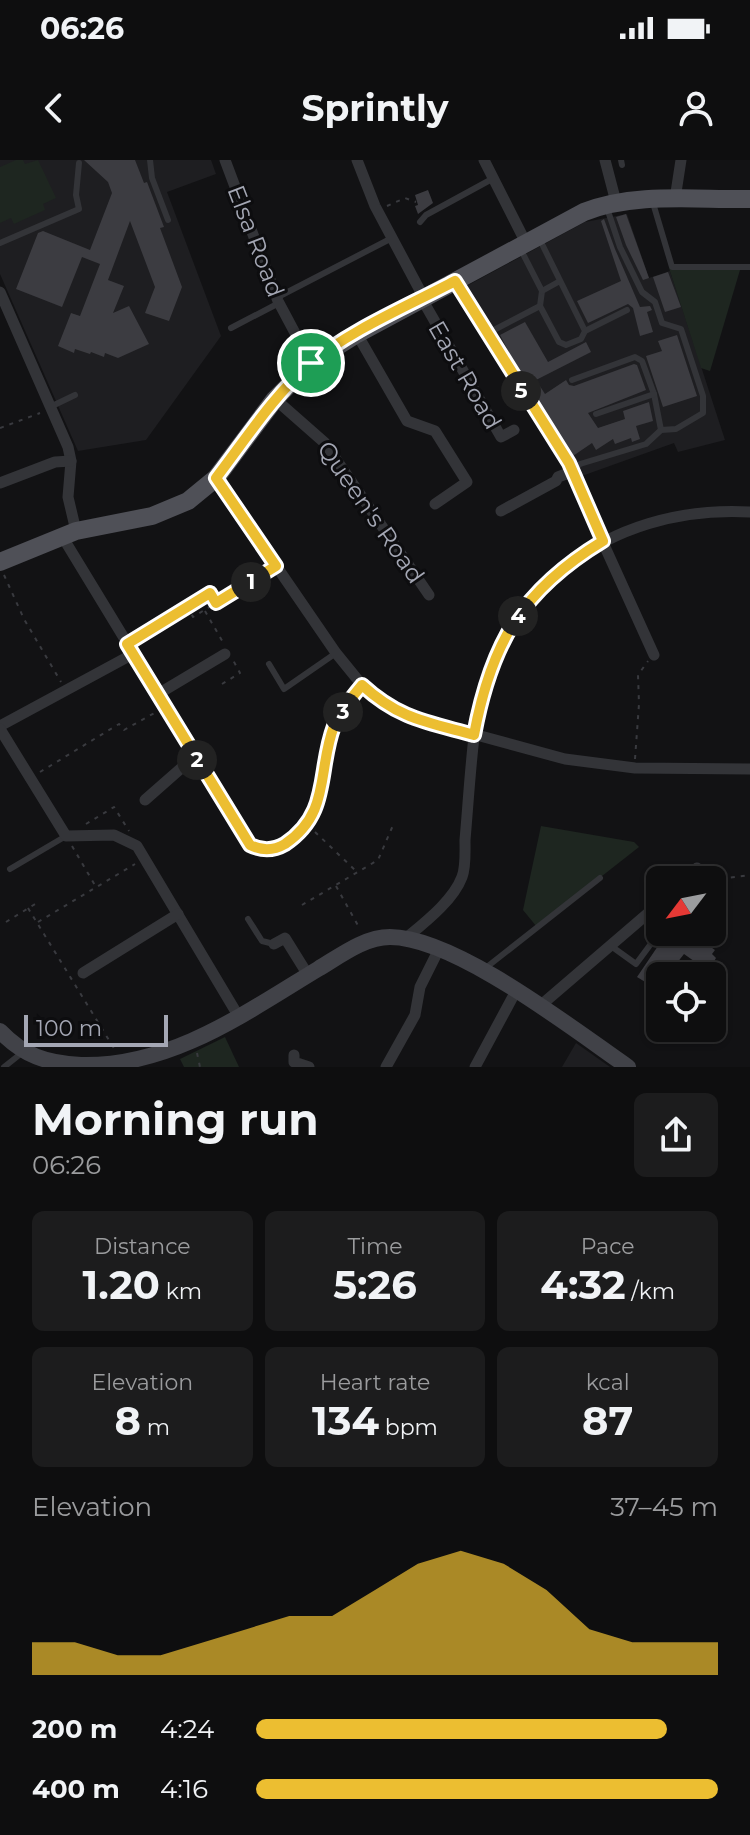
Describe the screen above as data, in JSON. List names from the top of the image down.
{
  "streets": {
    "street": ["Elsa Road", "East Road", "Queen's Road"]
  },
  "scale_bar": "100 m",
  "north": "bottom left",
  "page": {
    "status": "06:26",
    "header": "Sprintly",
    "pins": [
      "5",
      "1",
      "4",
      "3",
      "2"
    ],
    "scale": "100 m",
    "heading": ["Morning run", "06:26"],
    "stats": [
      ["Distance", "1.20 km"],
      ["Time", "5:26"],
      ["Pace", "4:32 /km"],
      ["Elevation", "8 m"],
      ["Heart rate", "134 bpm"],
      ["kcal", "87"]
    ],
    "chart": ["Elevation", "37–45 m"],
    "list": [
      {
        "name": "200 m",
        "note": "4:24"
      },
      {
        "name": "400 m",
        "note": "4:16"
      }
    ]
  }
}
